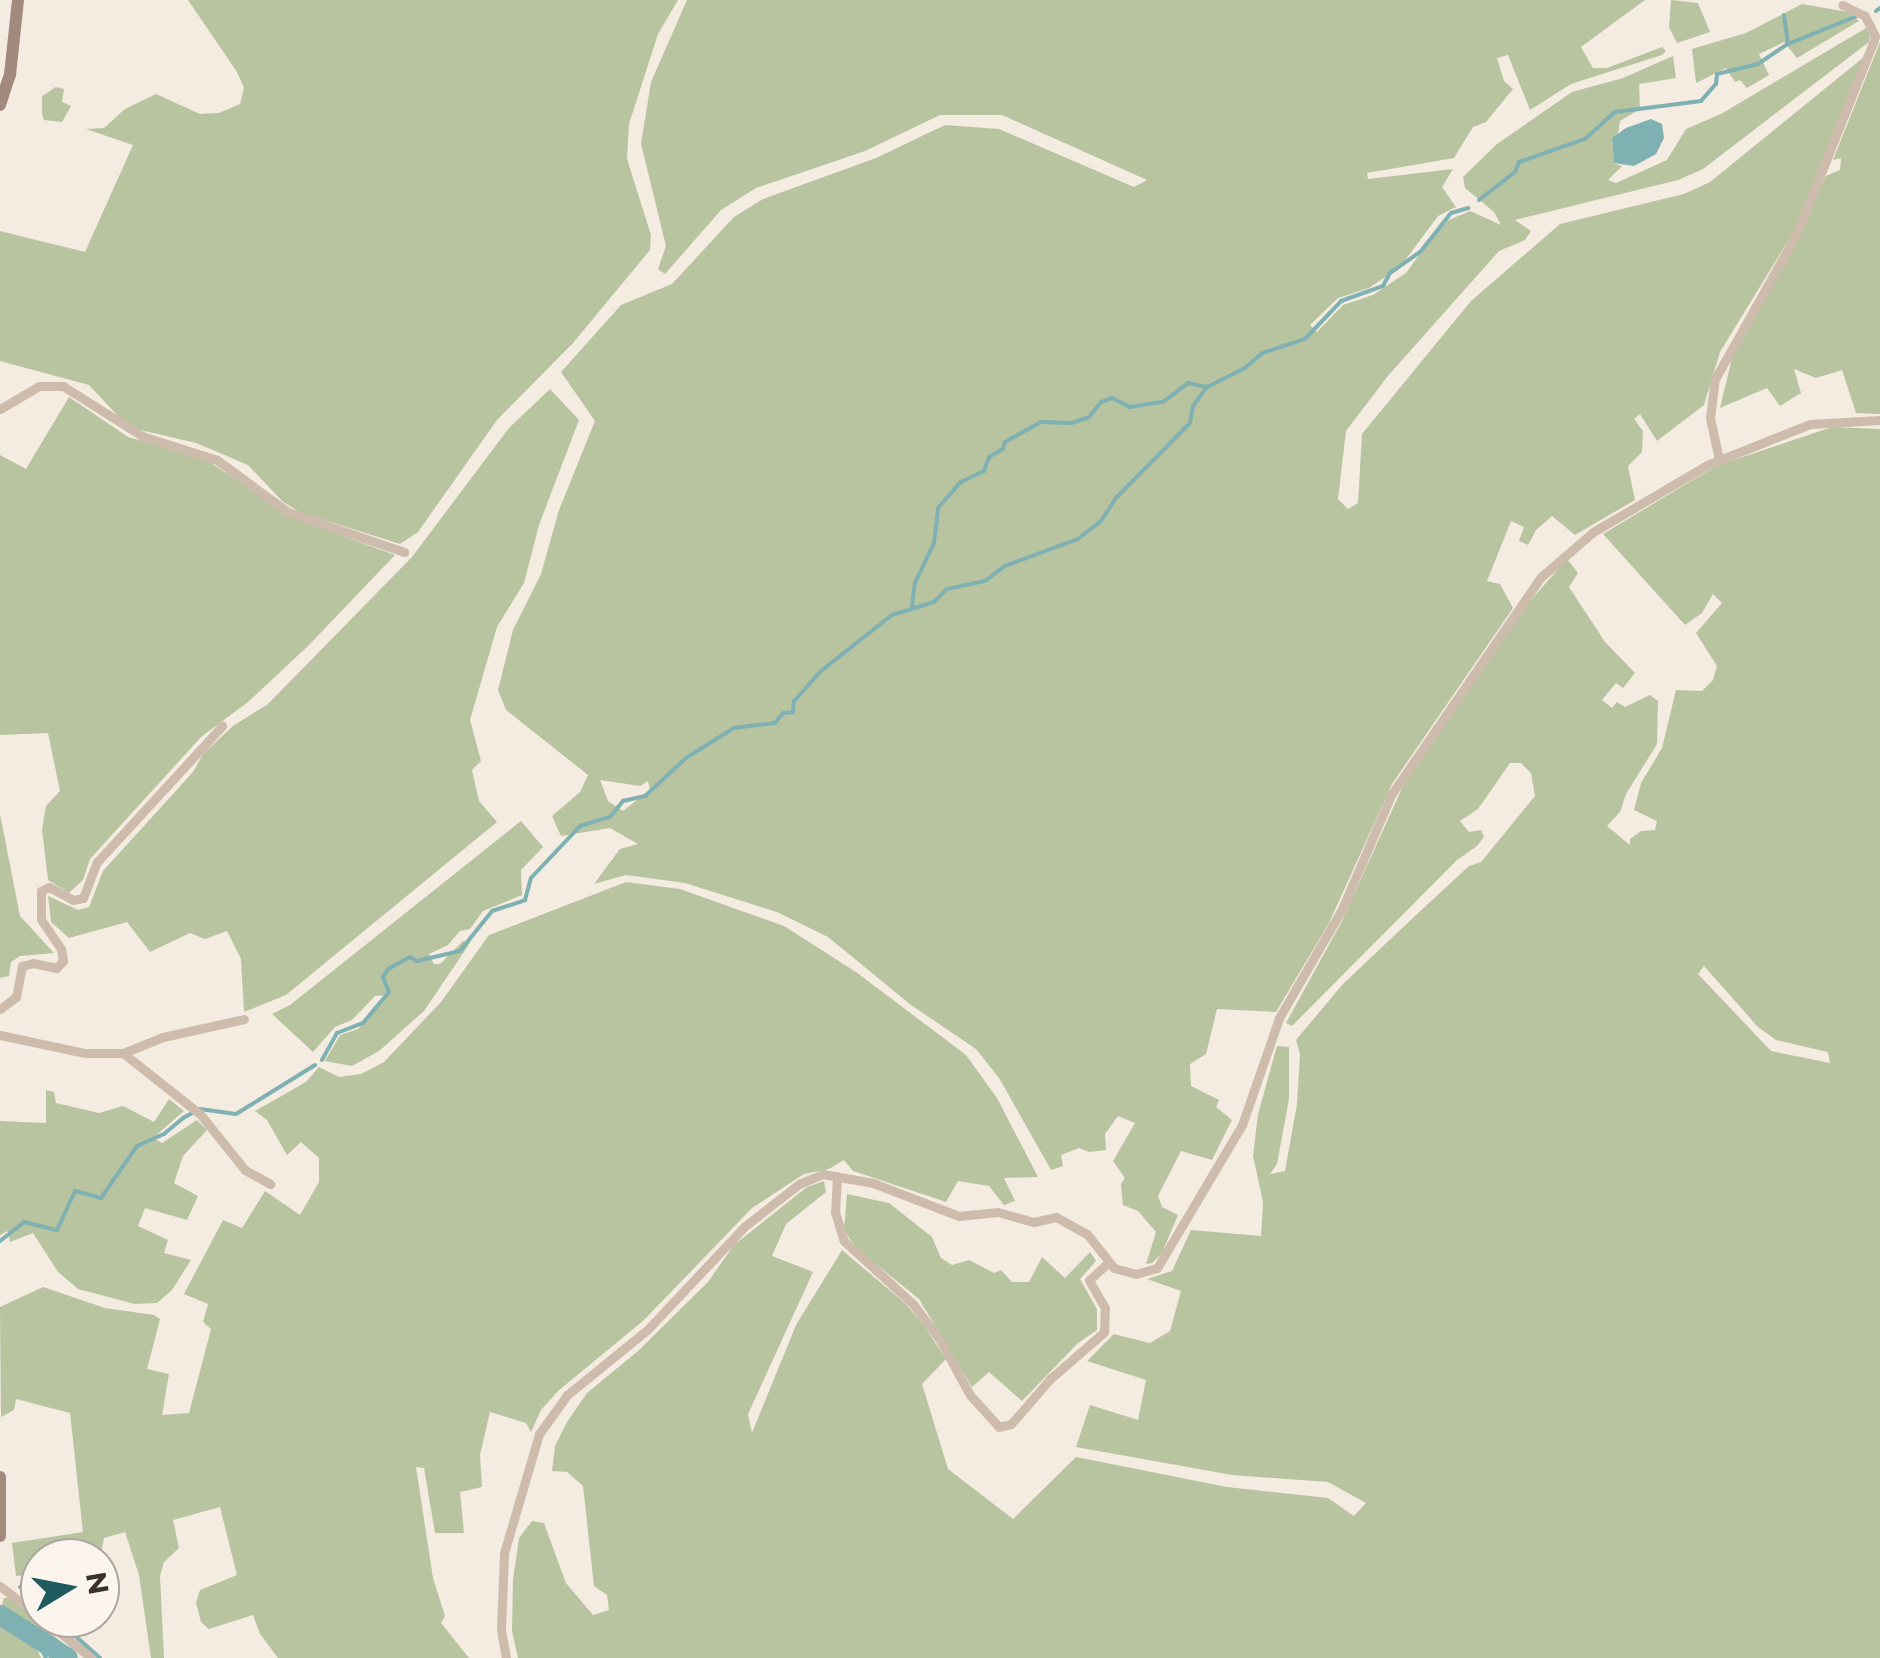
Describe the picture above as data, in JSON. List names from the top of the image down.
{
  "north": "right"
}
